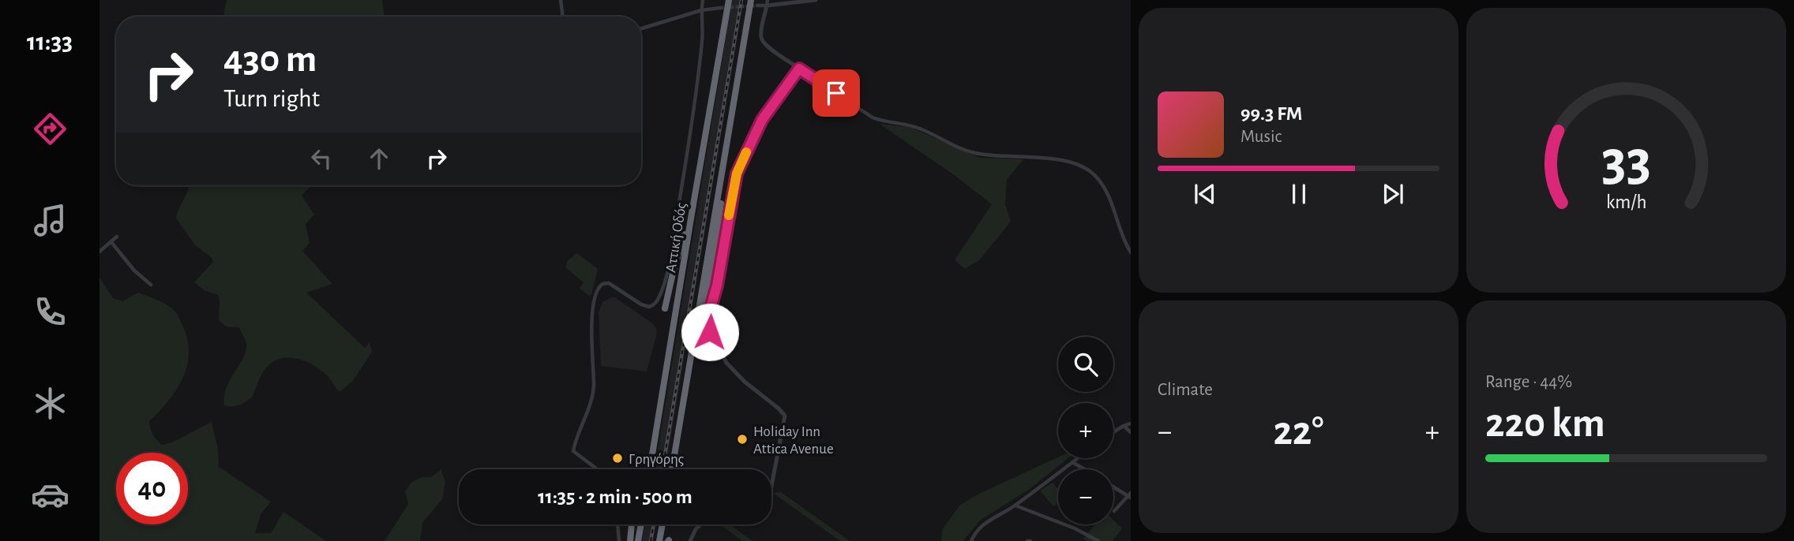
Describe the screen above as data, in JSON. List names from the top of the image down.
{
  "streets": {
    "highway": ["Αττική Οδός"]
  },
  "places": ["Holiday Inn Attica Avenue", "Γρηγόρης"],
  "page": {
    "tabs": "11:33",
    "turn": ["430 m", "Turn right"],
    "song": ["99.3 FM", "Music"],
    "tile": [
      "Climate",
      ["Range · 44%", "220 km"]
    ],
    "map_buttons": ["+", "−"],
    "heat": ["−", "22°", "+"],
    "limit": "40",
    "trip": "11:35 · 2 min · 500 m",
    "gauge": ["33", "km/h"]
  }
}
